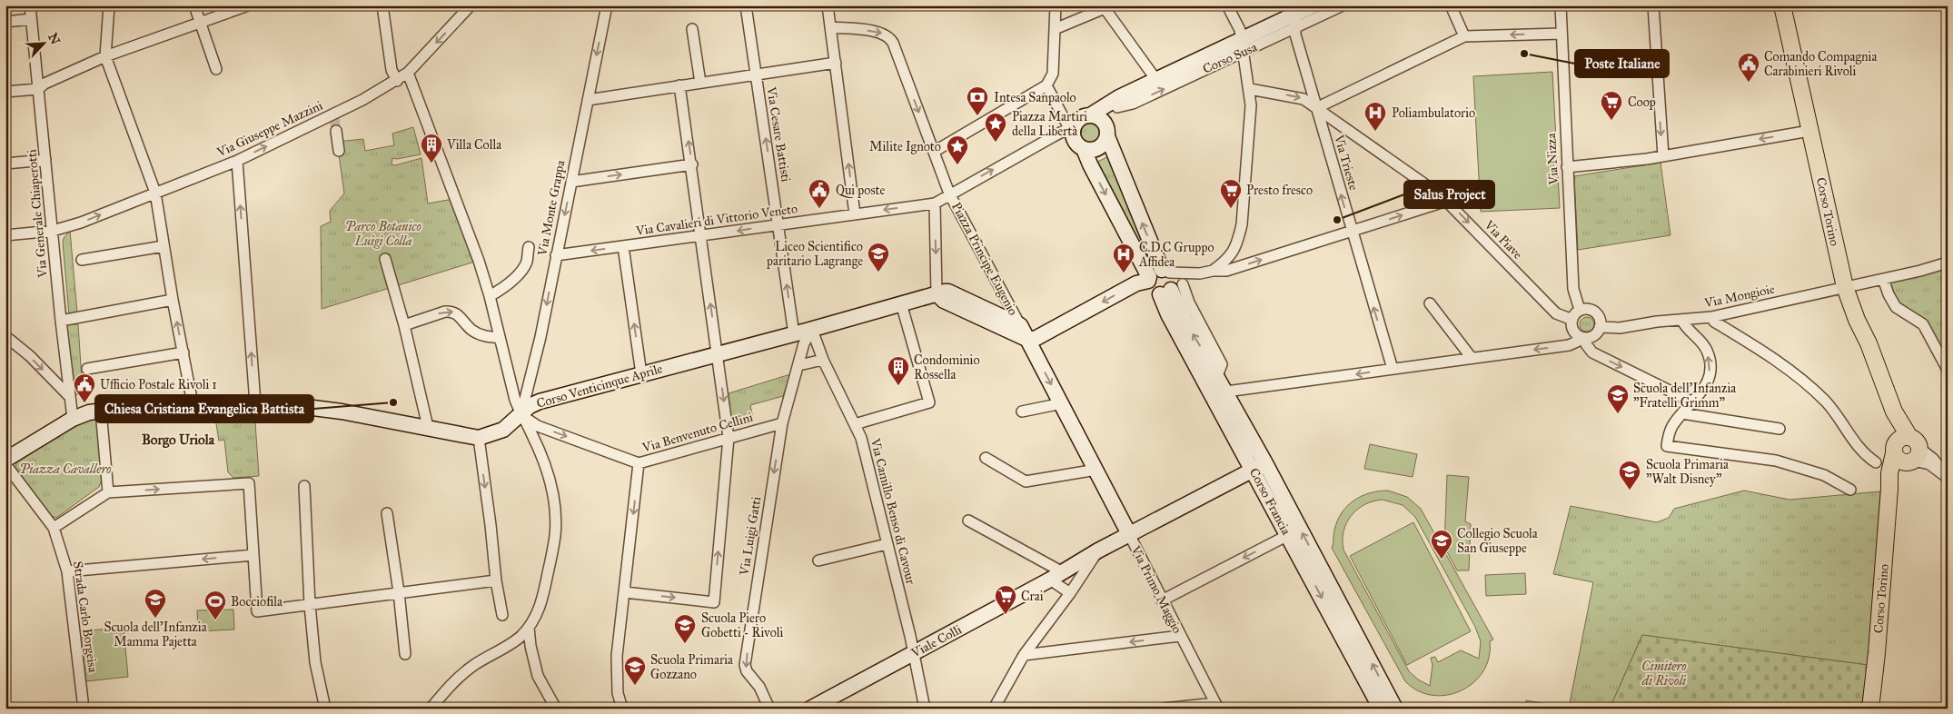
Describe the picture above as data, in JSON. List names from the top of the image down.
{
  "streets": {
    "main road": ["Corso Torino"],
    "street": [
      "Corso Susa",
      "Via Giuseppe Mazzini",
      "Via Cesare Battisti",
      "Via Nizza",
      "Via Trieste",
      "Via Monte Grappa",
      "Via Generale Chiaperotti",
      "Via Cavalieri di Vittorio Veneto",
      "Via Piave",
      "Piazza Principe Eugenio",
      "Via Mongioie",
      "Corso Venticinque Aprile",
      "Via Benvenuto Cellini",
      "Corso Francia",
      "Via Camillo Benso di Cavour",
      "Via Luigi Gatti",
      "Via Primo Maggio",
      "Strada Carlo Borgeisa",
      "Viale Colli"
    ]
  },
  "crossings": [
    ["Corso Susa", "Via Trieste"],
    ["Corso Susa", "Corso Francia"],
    ["Via Giuseppe Mazzini", "Via Generale Chiaperotti"],
    ["Via Cesare Battisti", "Via Cavalieri di Vittorio Veneto"],
    ["Via Cesare Battisti", "Corso Venticinque Aprile"],
    ["Via Nizza", "Via Piave"],
    ["Via Nizza", "Via Mongioie"],
    ["Via Trieste", "Via Piave"],
    ["Via Monte Grappa", "Via Cavalieri di Vittorio Veneto"],
    ["Via Monte Grappa", "Corso Venticinque Aprile"],
    ["Via Monte Grappa", "Via Benvenuto Cellini"],
    ["Corso Torino", "Via Mongioie"],
    ["Via Cavalieri di Vittorio Veneto", "Piazza Principe Eugenio"],
    ["Via Piave", "Via Mongioie"],
    ["Piazza Principe Eugenio", "Corso Venticinque Aprile"],
    ["Piazza Principe Eugenio", "Via Primo Maggio"],
    ["Corso Venticinque Aprile", "Via Benvenuto Cellini"],
    ["Corso Venticinque Aprile", "Via Camillo Benso di Cavour"],
    ["Corso Venticinque Aprile", "Via Luigi Gatti"],
    ["Via Benvenuto Cellini", "Via Luigi Gatti"],
    ["Corso Francia", "Viale Colli"],
    ["Via Camillo Benso di Cavour", "Via Luigi Gatti"],
    ["Via Camillo Benso di Cavour", "Viale Colli"],
    ["Via Primo Maggio", "Viale Colli"]
  ],
  "one_way": [
    "Via Trieste",
    "Via Cavalieri di Vittorio Veneto",
    "Via Piave",
    "Via Benvenuto Cellini",
    "Via Luigi Gatti"
  ],
  "districts": ["Borgo Uriola"],
  "parks": ["Parco Botanico Luigi Colla", "Piazza Cavallero", "Cimitero di Rivoli"],
  "places": {
    "other": ["Poste Italiane", "Salus Project", "Chiesa Cristiana Evangelica Battista"],
    "public building": ["Comando Compagnia Carabinieri Rivoli", "Qui poste", "Ufficio Postale Rivoli 1"],
    "bank": ["Intesa Sanpaolo"],
    "supermarket": ["Coop", "Presto fresco", "Crai"],
    "hospital": ["Poliambulatorio", "C.D.C Gruppo Affidea"],
    "place": ["Piazza Martiri della Libertà", "Milite Ignoto"],
    "building": ["Villa Colla", "Condominio Rossella"],
    "school or university": [
      "Liceo Scientifico paritario Lagrange",
      "Scuola dell'Infanzia \"Fratelli Grimm\"",
      "Scuola Primaria \"Walt Disney\"",
      "Collegio Scuola San Giuseppe",
      "Scuola dell'Infanzia Mamma Pajetta",
      "Scuola Piero Gobetti - Rivoli",
      "Scuola Primaria Gozzano"
    ],
    "sports": ["Bocciofila"]
  },
  "north": "top right"
}
